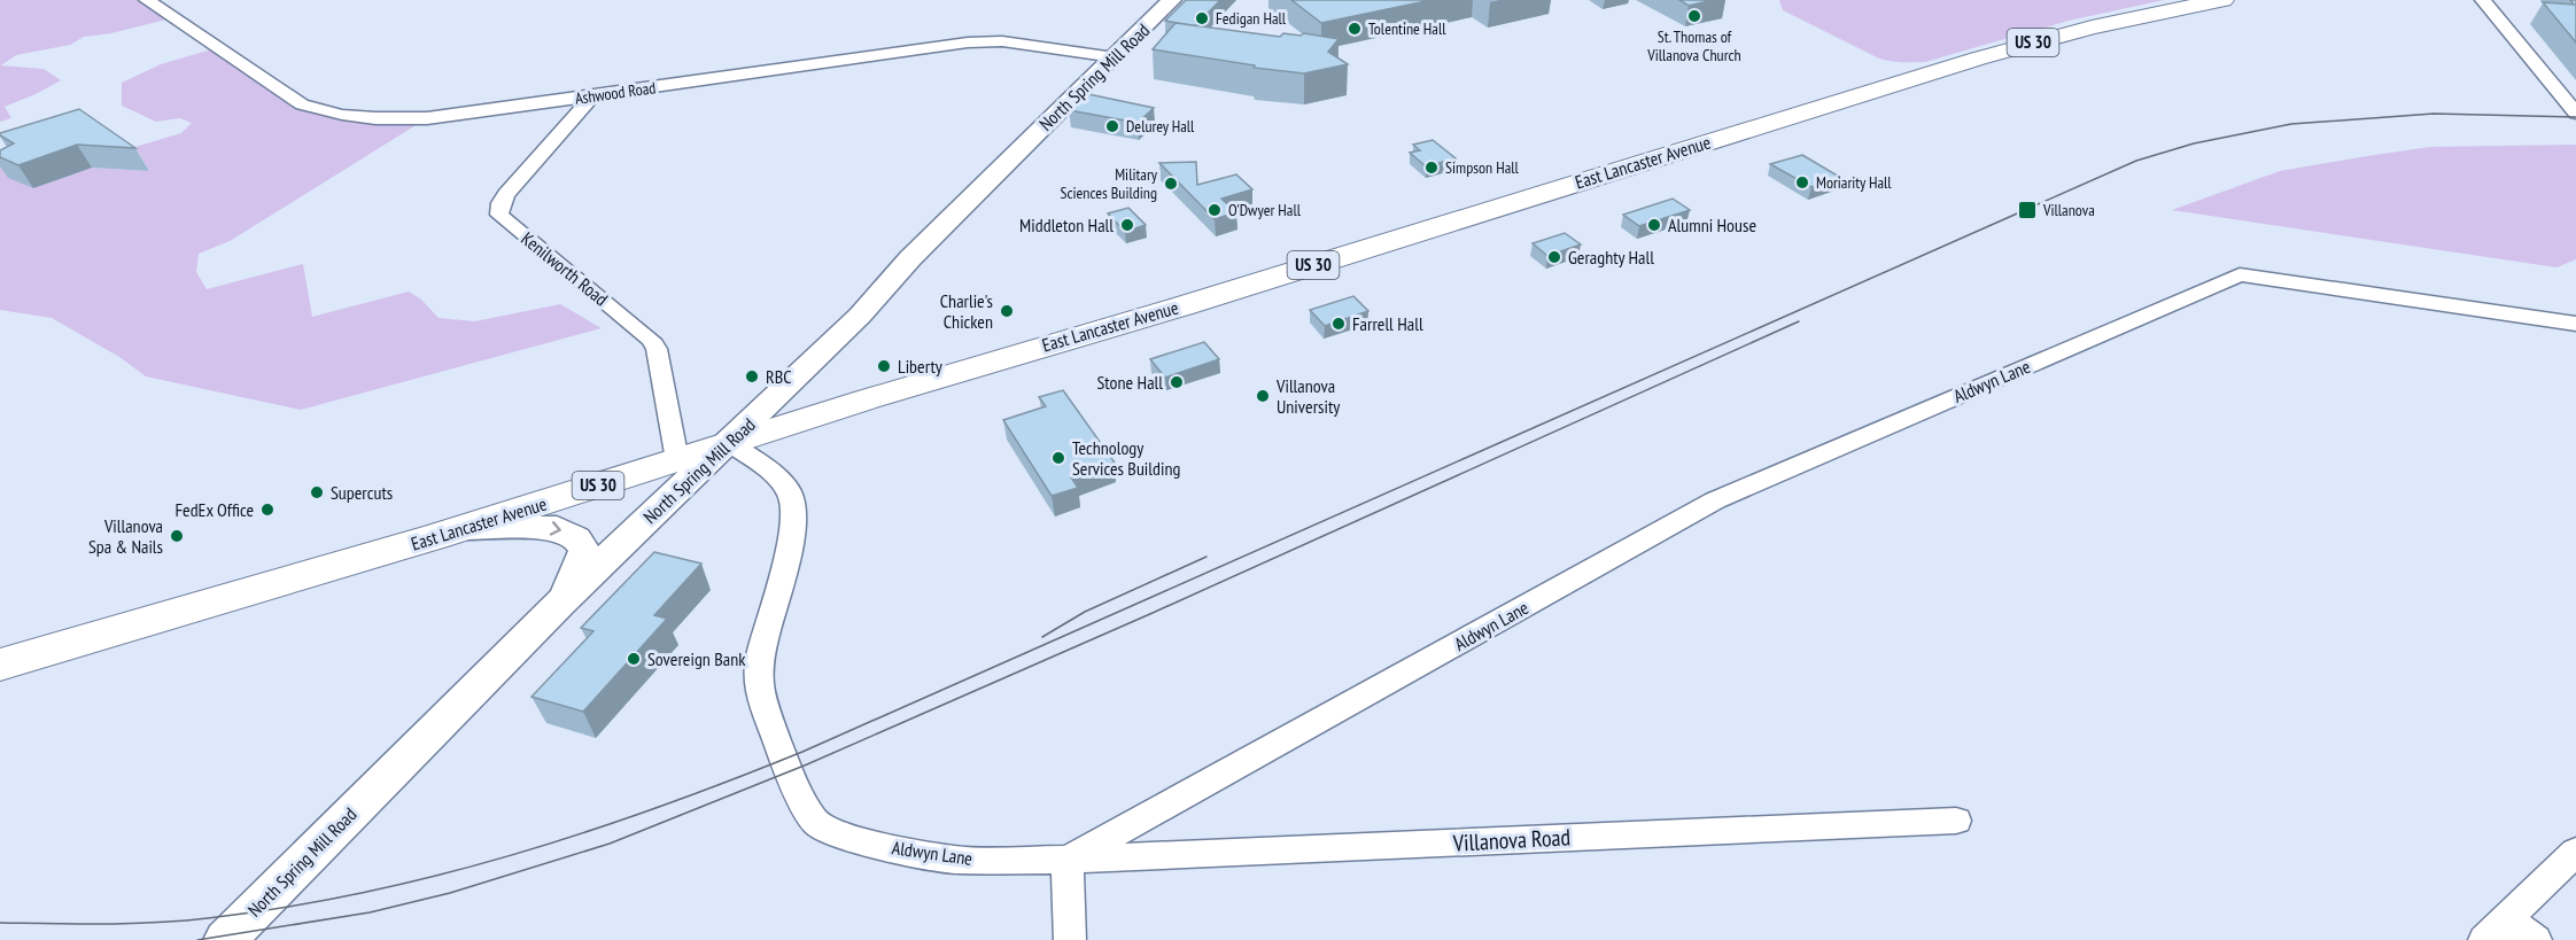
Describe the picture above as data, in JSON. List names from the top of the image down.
{
  "streets": {
    "highway": ["US 30", "East Lancaster Avenue"],
    "main road": ["North Spring Mill Road"],
    "street": [
      "Ashwood Road",
      "Kenilworth Road",
      "Aldwyn Lane",
      "Villanova Road"
    ]
  },
  "crossings": [
    ["North Spring Mill Road", "Ashwood Road"],
    ["North Spring Mill Road", "East Lancaster Avenue"],
    ["North Spring Mill Road", "Aldwyn Lane"],
    ["Ashwood Road", "Kenilworth Road"],
    ["East Lancaster Avenue", "Kenilworth Road"],
    ["East Lancaster Avenue", "Aldwyn Lane"],
    ["Aldwyn Lane", "Villanova Road"]
  ],
  "places": {
    "other": [
      "St. Thomas of Villanova Church",
      "Fedigan Hall",
      "Tolentine Hall",
      "Delurey Hall",
      "Simpson Hall",
      "Moriarity Hall",
      "Military Sciences Building",
      "O'Dwyer Hall",
      "Middleton Hall",
      "Alumni House",
      "Geraghty Hall",
      "Charlie's Chicken",
      "Farrell Hall",
      "Liberty",
      "RBC",
      "Stone Hall",
      "Villanova University",
      "Technology Services Building",
      "Supercuts",
      "FedEx Office",
      "Villanova Spa & Nails",
      "Sovereign Bank"
    ],
    "transit": ["Villanova"]
  }
}
